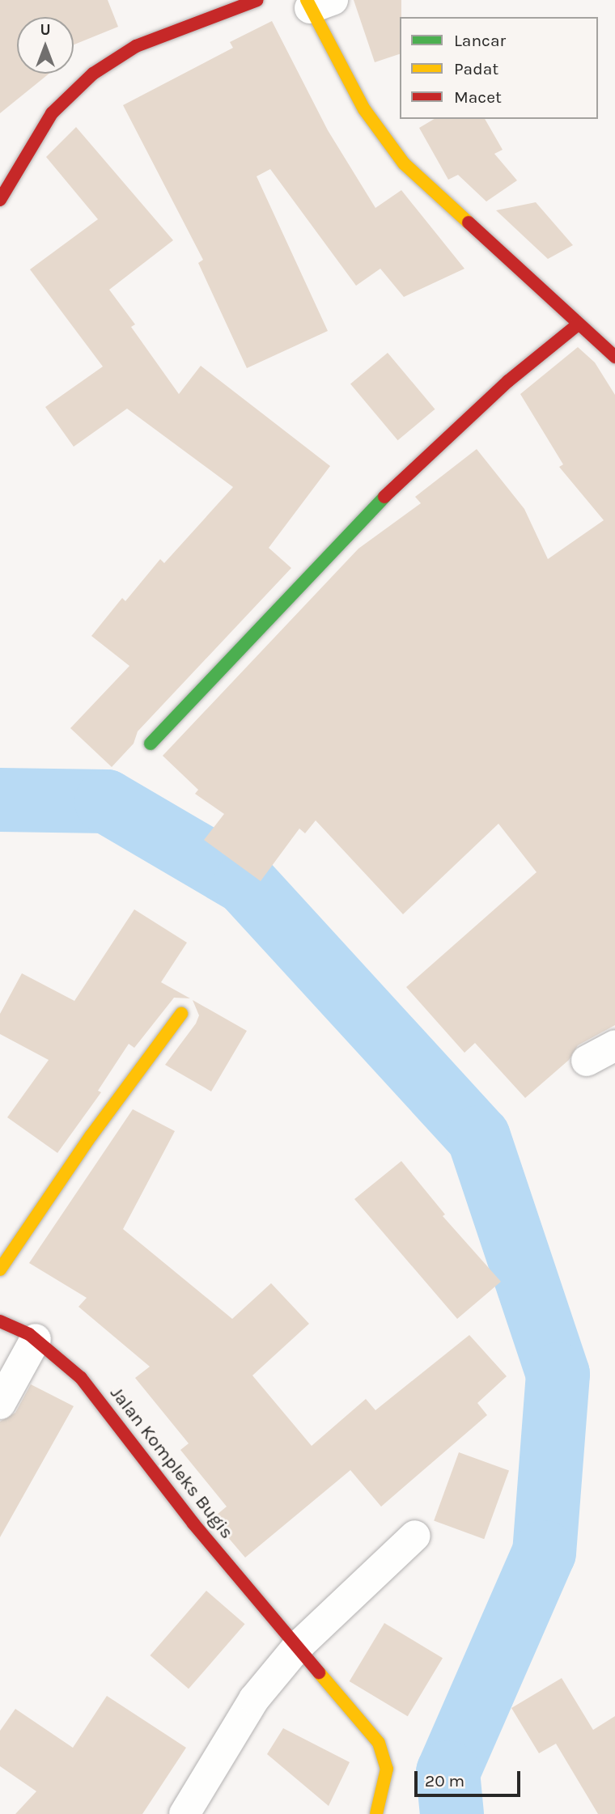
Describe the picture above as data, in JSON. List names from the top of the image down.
{
  "streets": {
    "street": ["Jalan Kompleks Bugis"]
  },
  "legend": ["Lancar", "Padat", "Macet"],
  "scale_bar": "20 m",
  "north": "top"
}
